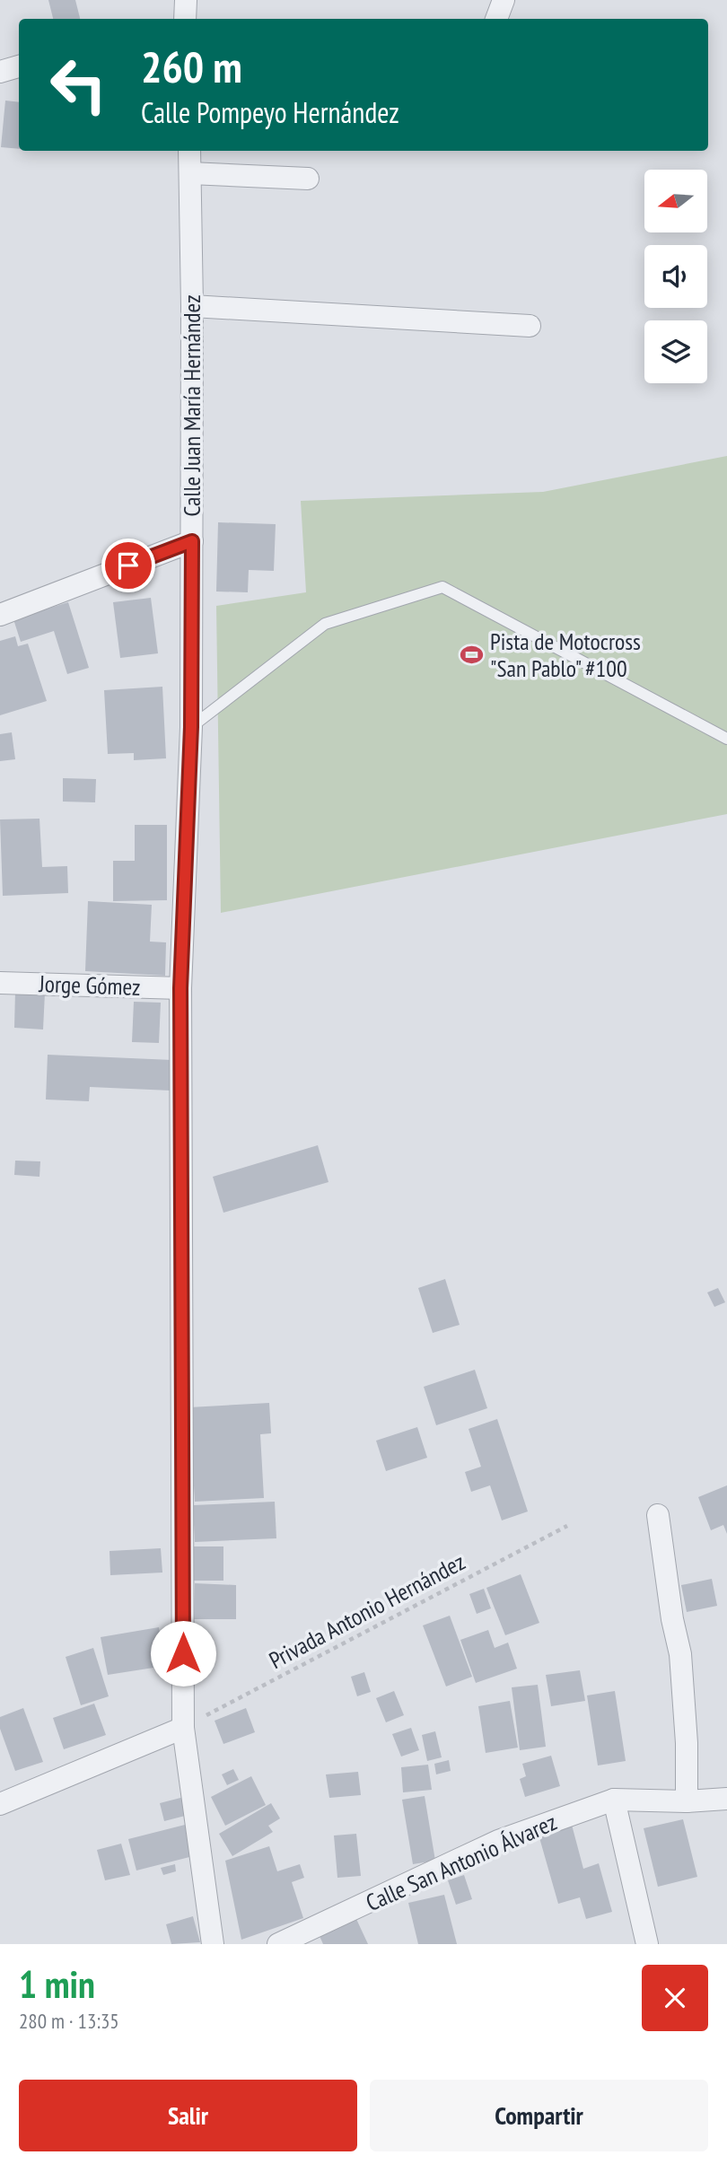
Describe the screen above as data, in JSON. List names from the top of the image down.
{
  "streets": {
    "street": ["Calle Juan María Hernández", "Jorge Gómez", "Calle San Antonio Álvarez"],
    "path": ["Privada Antonio Hernández"]
  },
  "crossings": [
    ["Calle Juan María Hernández", "Jorge Gómez"],
    ["Calle Juan María Hernández", "Privada Antonio Hernández"]
  ],
  "places": {
    "sports": ["Pista de Motocross \"San Pablo\" #100"]
  },
  "north": "left",
  "page": {
    "turn": ["260 m", "Calle Pompeyo Hernández"],
    "heading": ["1 min", "280 m · 13:35"],
    "buttons": ["Salir", "Compartir"]
  }
}
